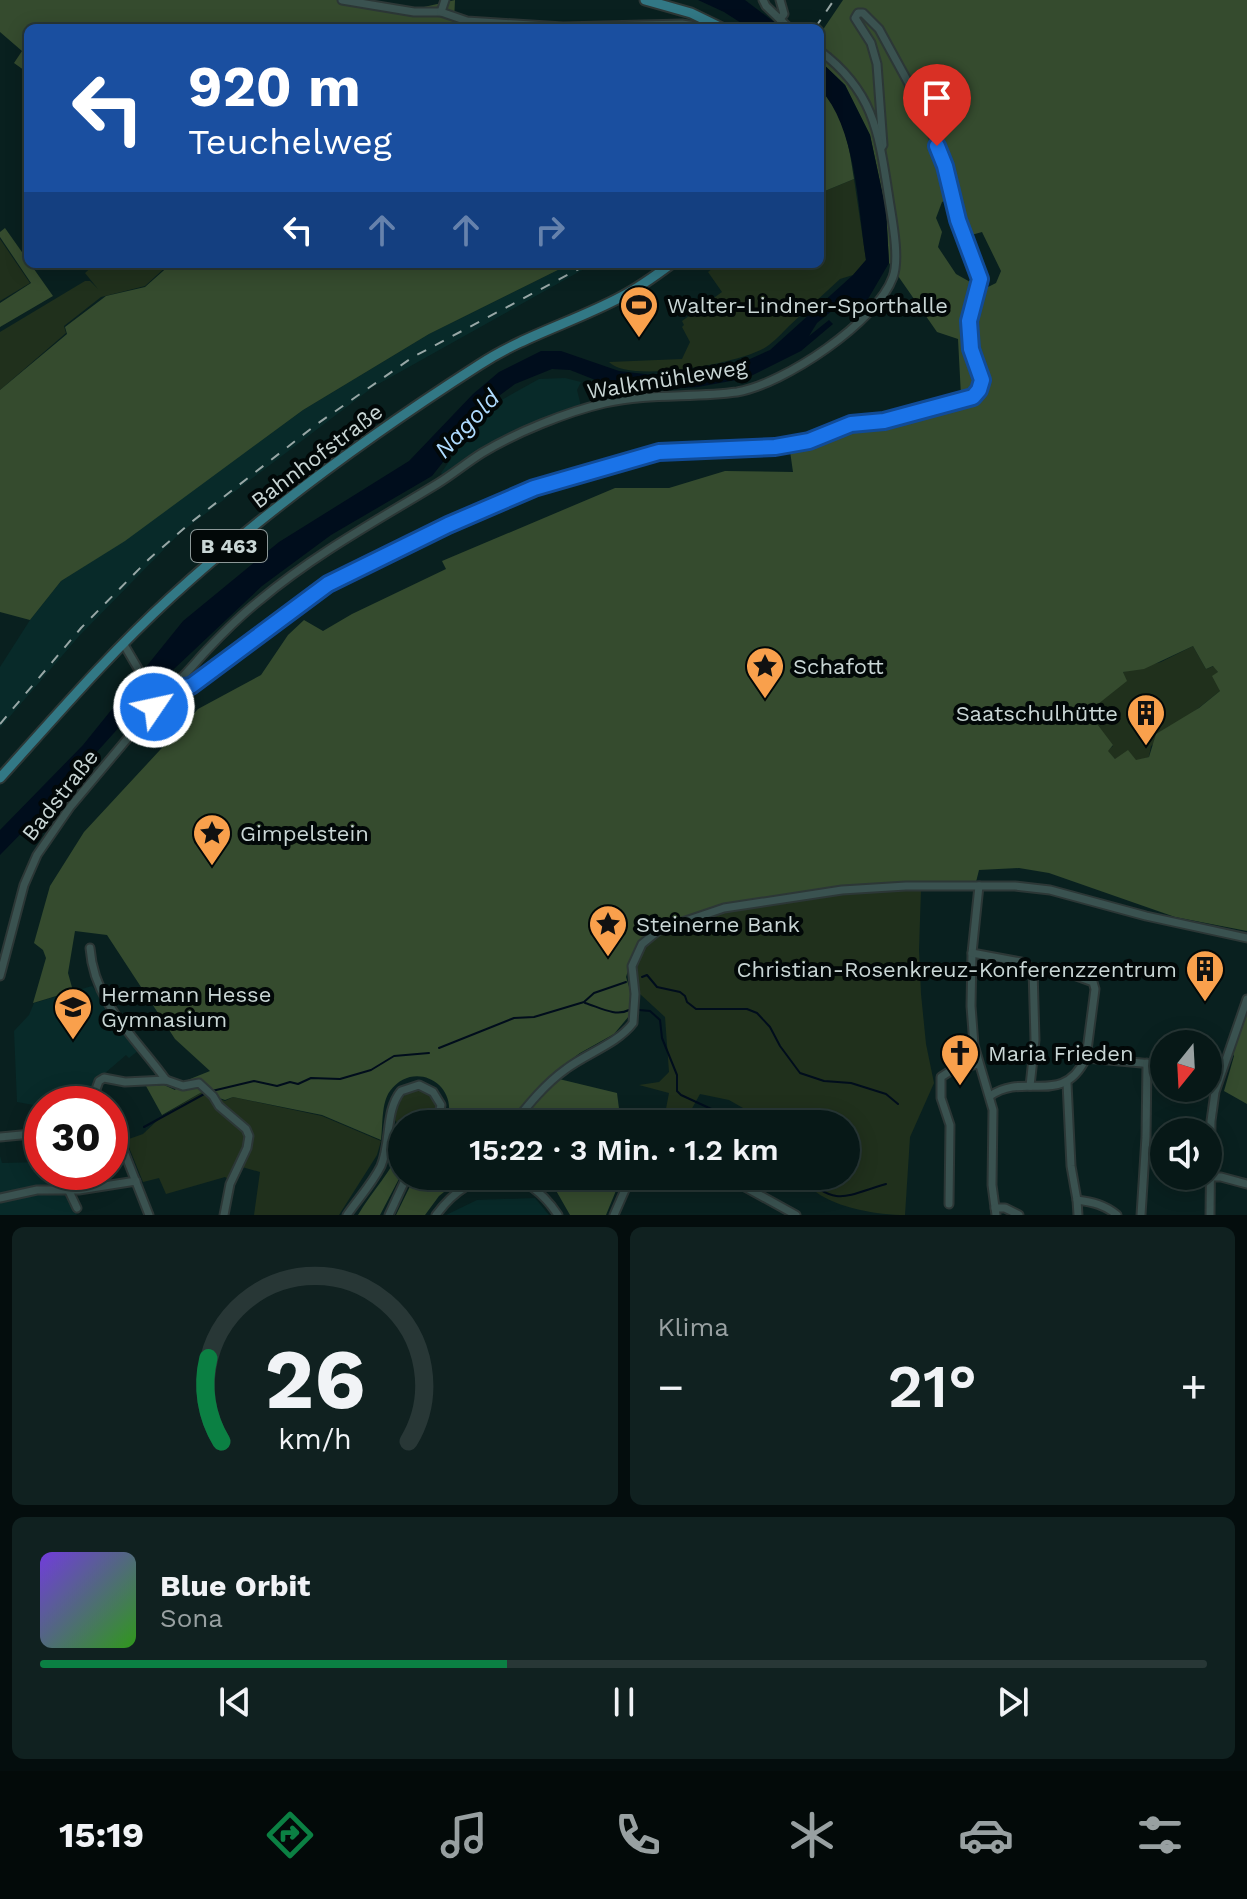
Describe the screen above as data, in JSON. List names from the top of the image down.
{
  "streets": {
    "main road": ["Bahnhofstraße", "B 463"],
    "street": ["Walkmühleweg", "Badstraße"]
  },
  "crossings": [
    ["Walkmühleweg", "Badstraße"]
  ],
  "water": ["Nagold"],
  "places": {
    "sports": ["Walter-Lindner-Sporthalle"],
    "place": ["Schafott", "Gimpelstein", "Steinerne Bank"],
    "building": ["Saatschulhütte", "Christian-Rosenkreuz-Konferenzzentrum"],
    "school or university": ["Hermann Hesse Gymnasium"],
    "church": ["Maria Frieden"]
  },
  "north": "bottom",
  "page": {
    "turn": ["920 m", "Teuchelweg"],
    "limit": "30",
    "trip": "15:22 · 3 Min. · 1.2 km",
    "tile": "Klima",
    "heat": ["−", "21°", "+"],
    "song": ["Blue Orbit", "Sona"],
    "tabs": "15:19",
    "gauge": ["26", "km/h"]
  }
}
